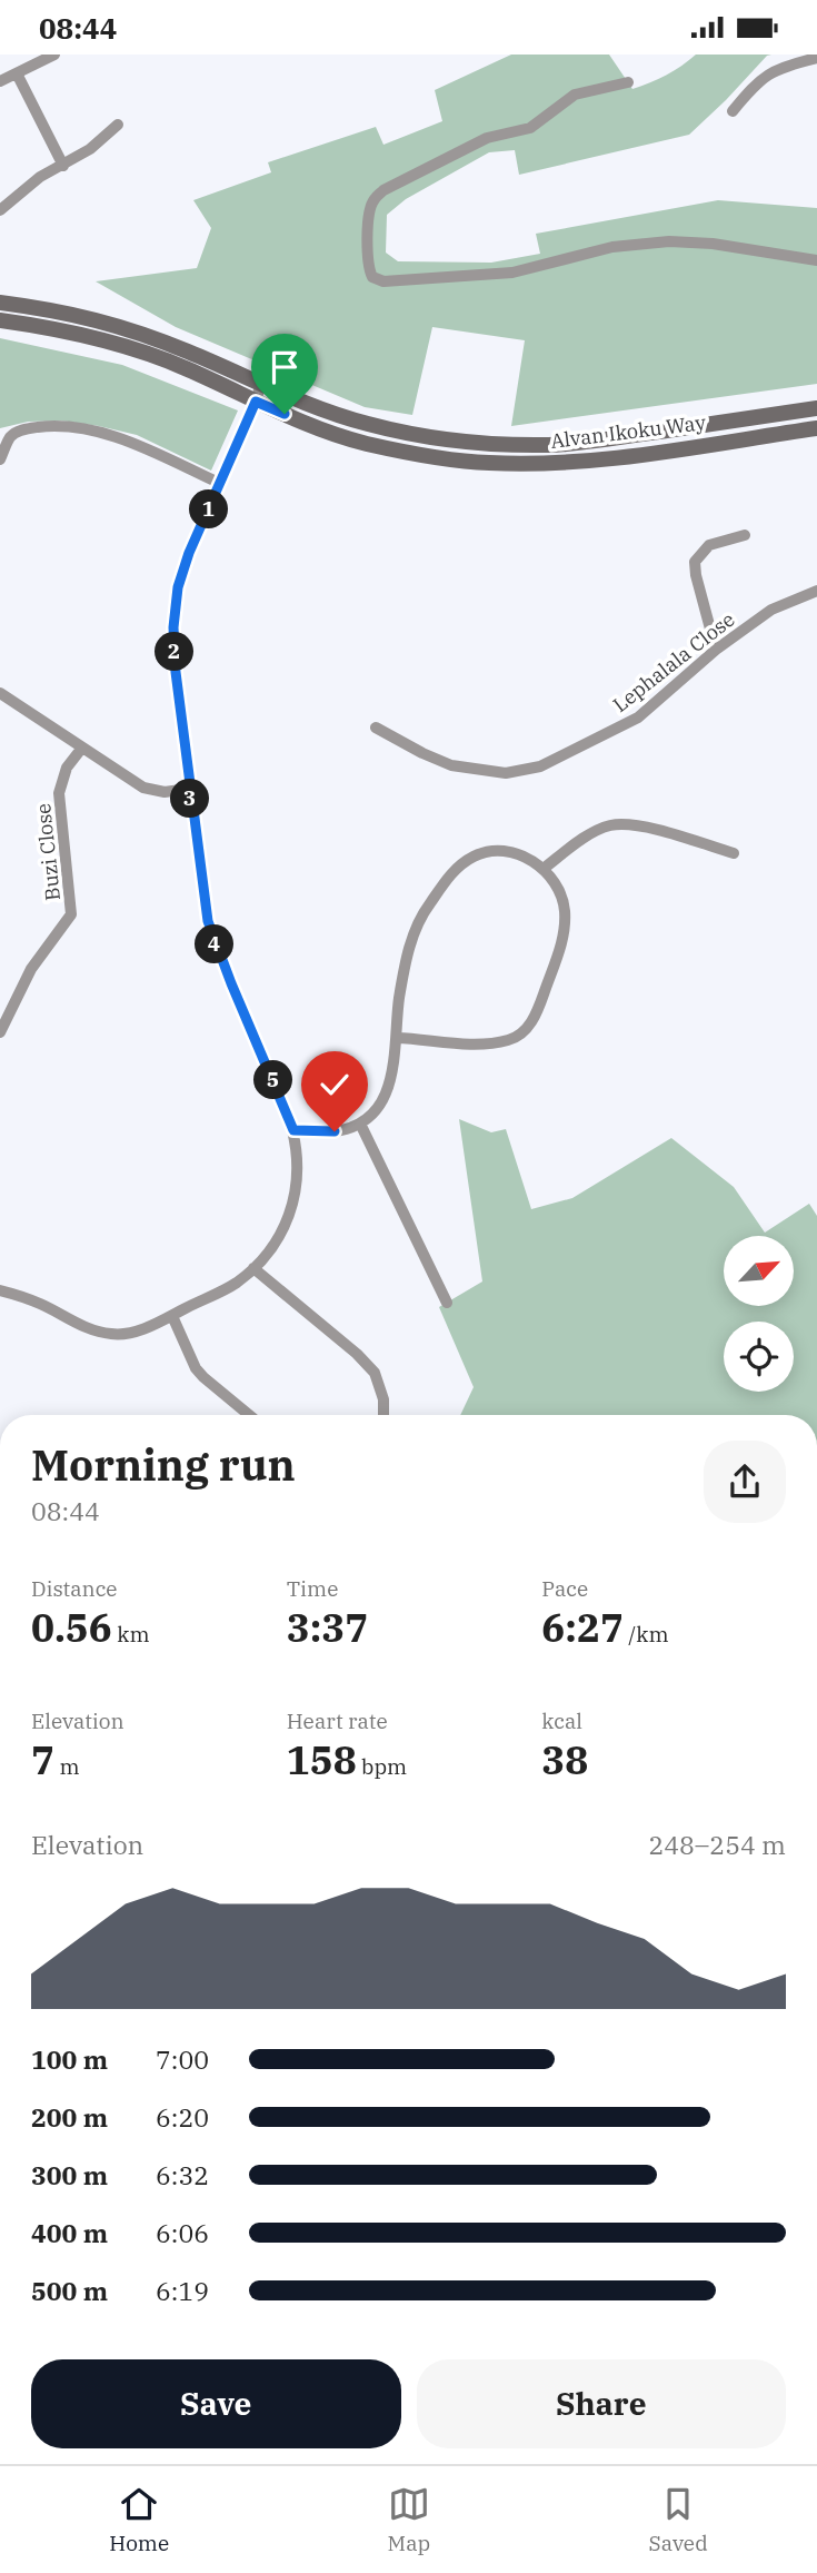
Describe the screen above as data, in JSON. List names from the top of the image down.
{
  "streets": {
    "street": ["Alvan Ikoku Way", "Lephalala Close", "Buzi Close"]
  },
  "north": "top right",
  "page": {
    "status": "08:44",
    "pins": [
      "1",
      "2",
      "3",
      "4",
      "5"
    ],
    "heading": ["Morning run", "08:44"],
    "stats": [
      ["Distance", "0.56 km"],
      ["Time", "3:37"],
      ["Pace", "6:27 /km"],
      ["Elevation", "7 m"],
      ["Heart rate", "158 bpm"],
      ["kcal", "38"]
    ],
    "chart": ["Elevation", "248–254 m"],
    "list": [
      {
        "name": "100 m",
        "note": "7:00"
      },
      {
        "name": "200 m",
        "note": "6:20"
      },
      {
        "name": "300 m",
        "note": "6:32"
      },
      {
        "name": "400 m",
        "note": "6:06"
      },
      {
        "name": "500 m",
        "note": "6:19"
      }
    ],
    "buttons": ["Save", "Share"],
    "tabs": ["Home", "Map", "Saved"]
  }
}
